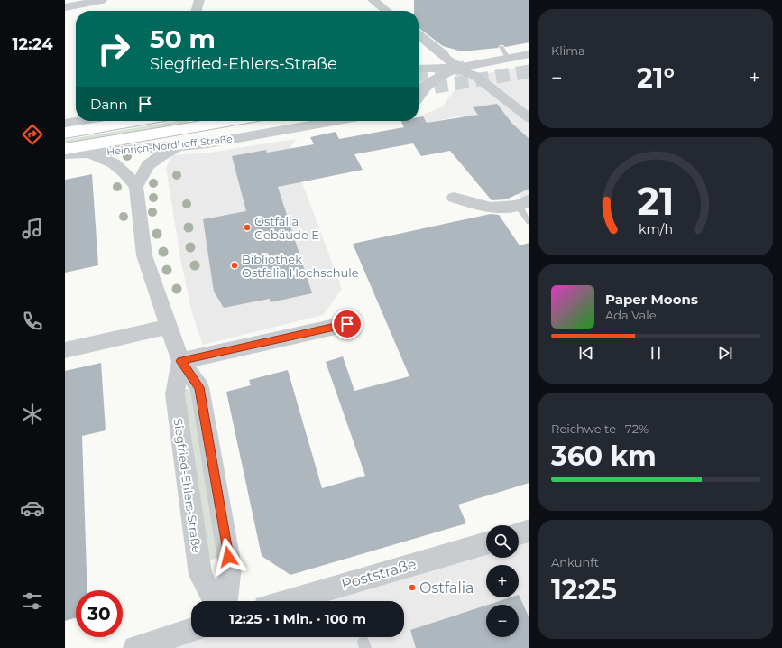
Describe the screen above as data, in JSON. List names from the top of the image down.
{
  "streets": {
    "main road": ["Heinrich-Nordhoff-Straße"],
    "street": ["Siegfried-Ehlers-Straße", "Poststraße"]
  },
  "places": ["Ostfalia Gebäude E", "Bibliothek Ostfalia Hochschule", "Ostfalia"],
  "page": {
    "tabs": "12:24",
    "tile": [
      "Klima",
      ["Reichweite · 72%", "360 km"],
      ["Ankunft", "12:25"]
    ],
    "turn": ["50 m", "Siegfried-Ehlers-Straße"],
    "heat": ["−", "21°", "+"],
    "then": "Dann",
    "song": ["Paper Moons", "Ada Vale"],
    "map_buttons": ["+", "−"],
    "limit": "30",
    "trip": "12:25 · 1 Min. · 100 m",
    "gauge": ["21", "km/h"]
  }
}
